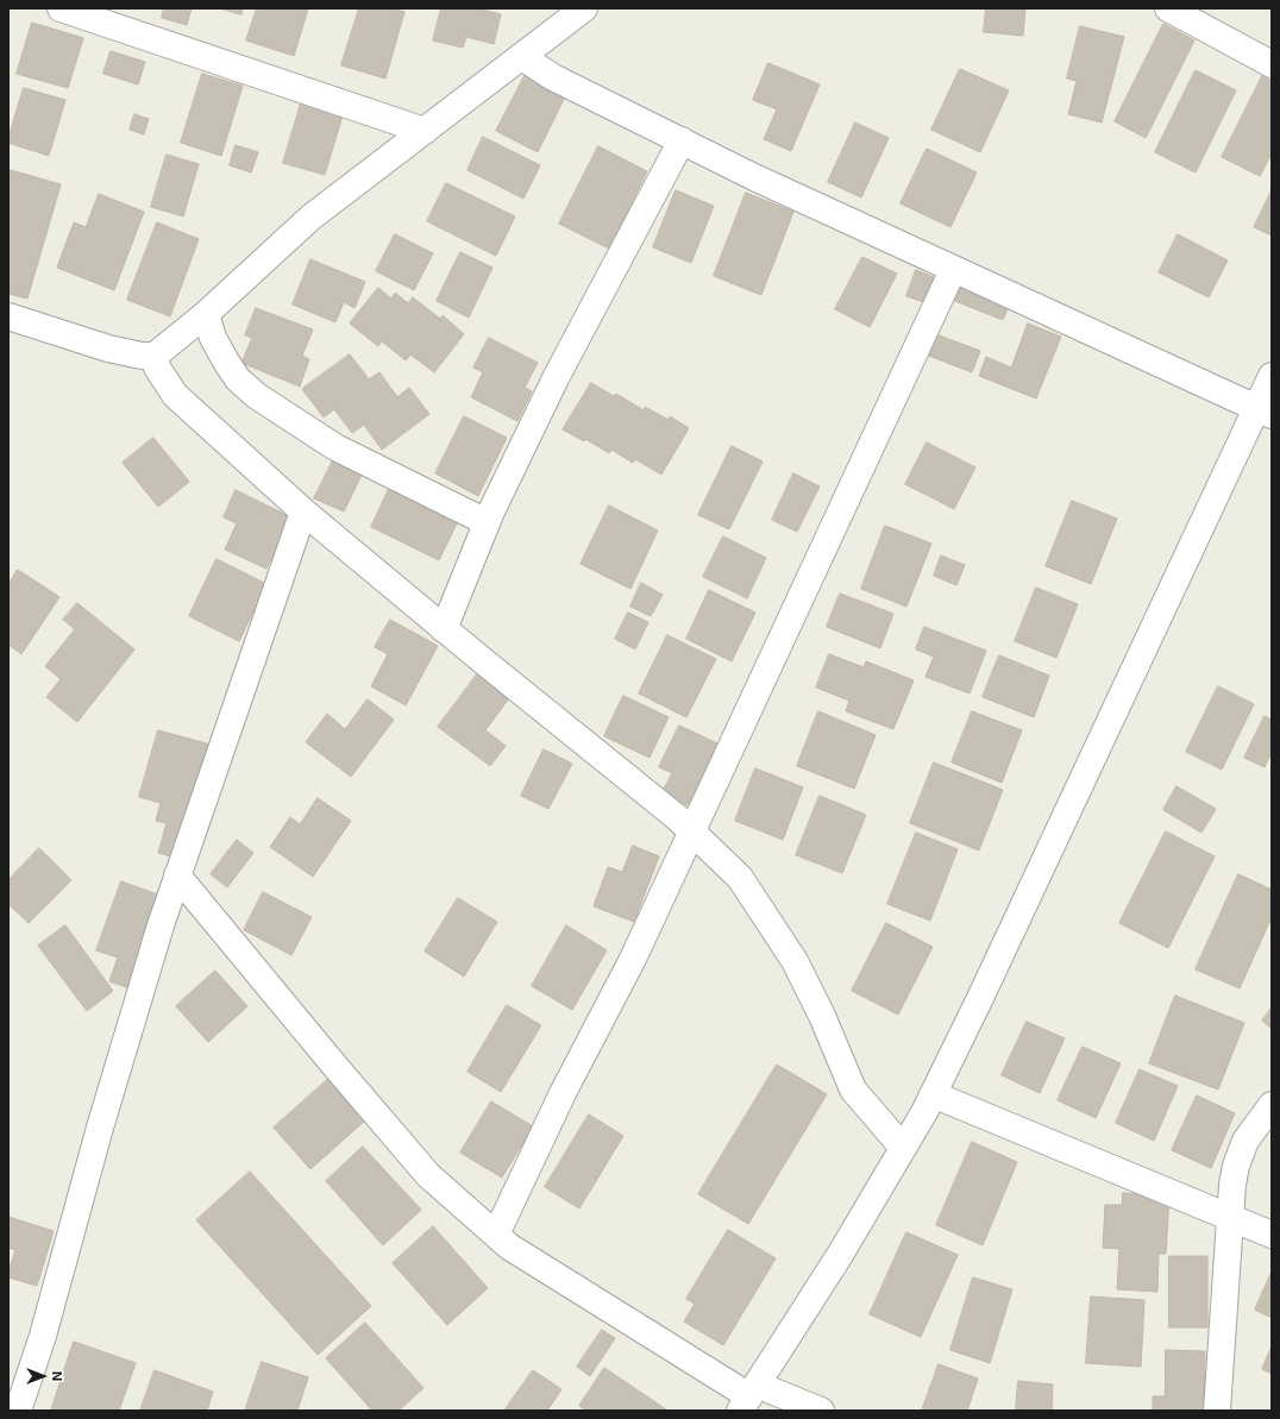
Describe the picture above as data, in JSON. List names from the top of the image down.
{
  "north": "right"
}
